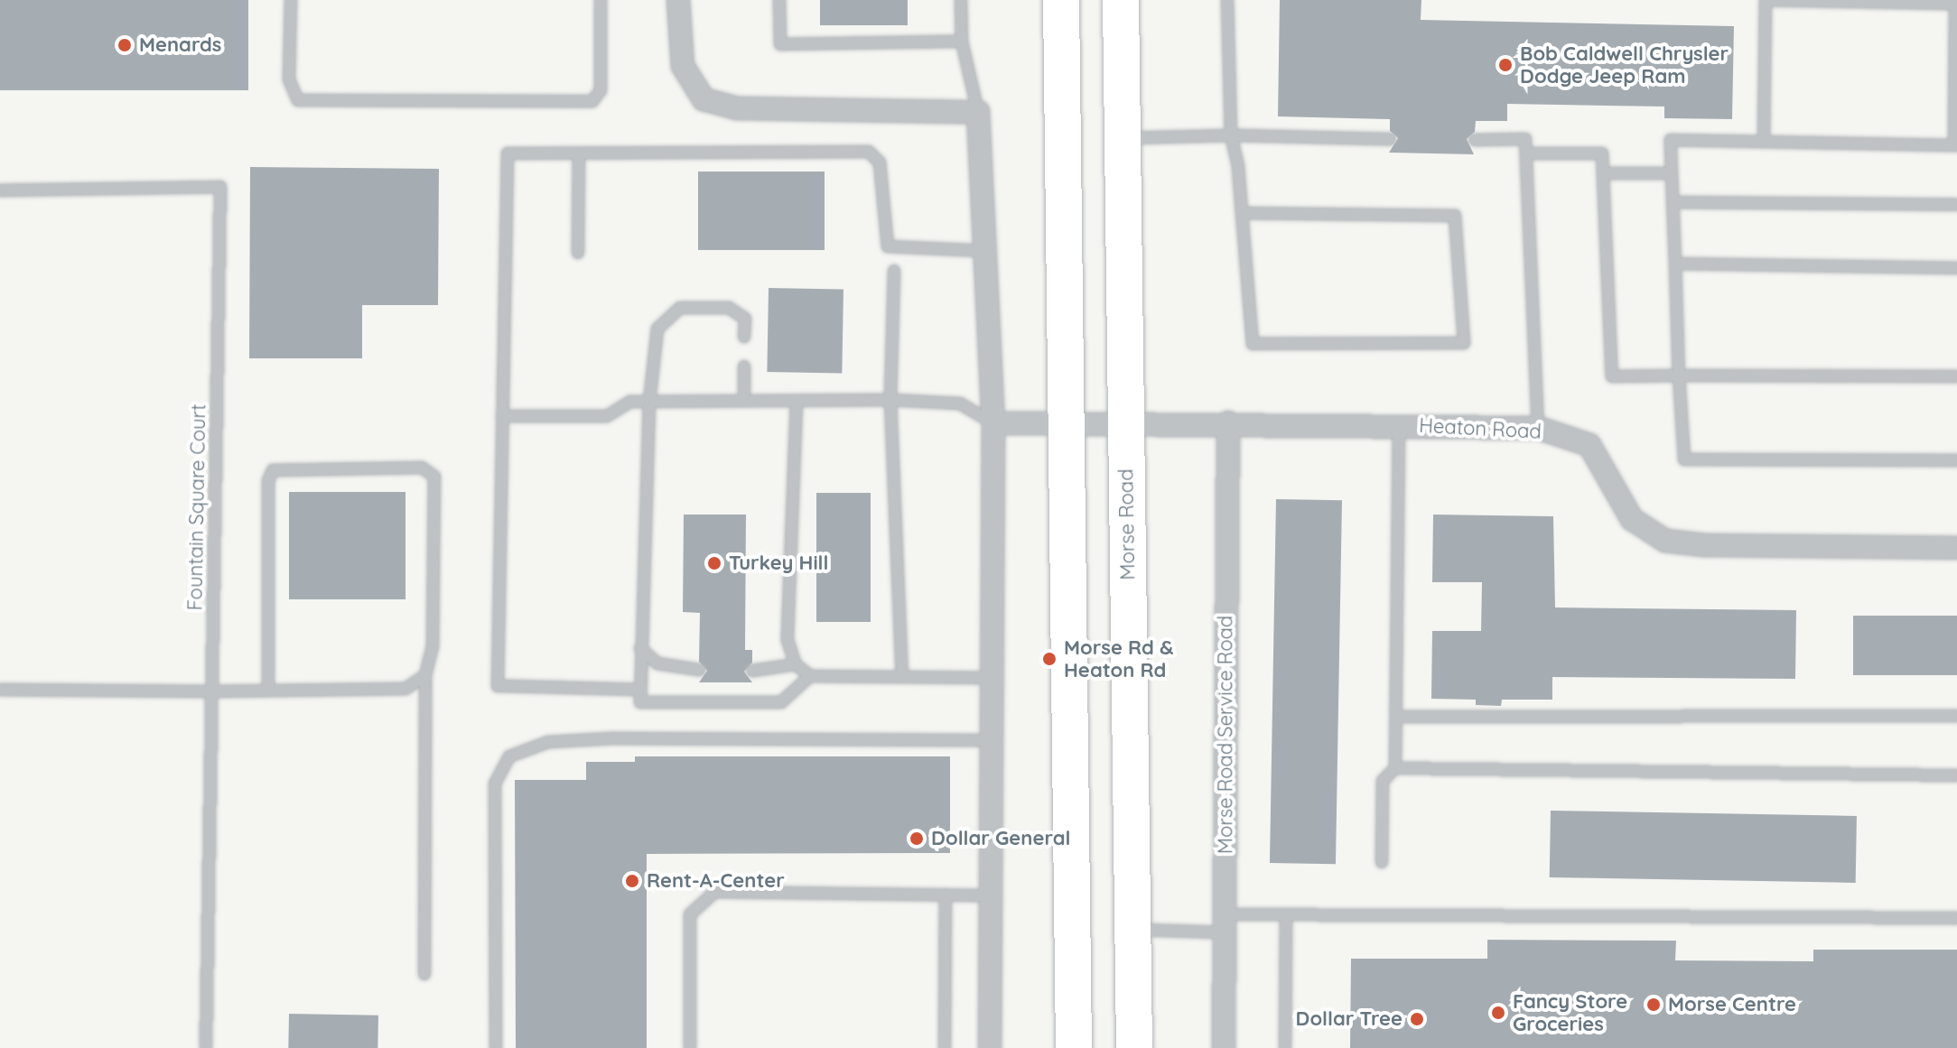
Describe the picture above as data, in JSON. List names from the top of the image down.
{
  "streets": {
    "main road": ["Morse Road"],
    "street": ["Heaton Road", "Morse Road Service Road"],
    "lane": ["Fountain Square Court"]
  },
  "crossings": [
    ["Heaton Road", "Morse Road"],
    ["Heaton Road", "Morse Road Service Road"]
  ],
  "places": [
    "Menards",
    "Bob Caldwell Chrysler Dodge Jeep Ram",
    "Turkey Hill",
    "Morse Rd & Heaton Rd",
    "Dollar General",
    "Rent-A-Center",
    "Morse Centre",
    "Fancy Store Groceries",
    "Dollar Tree"
  ]
}
